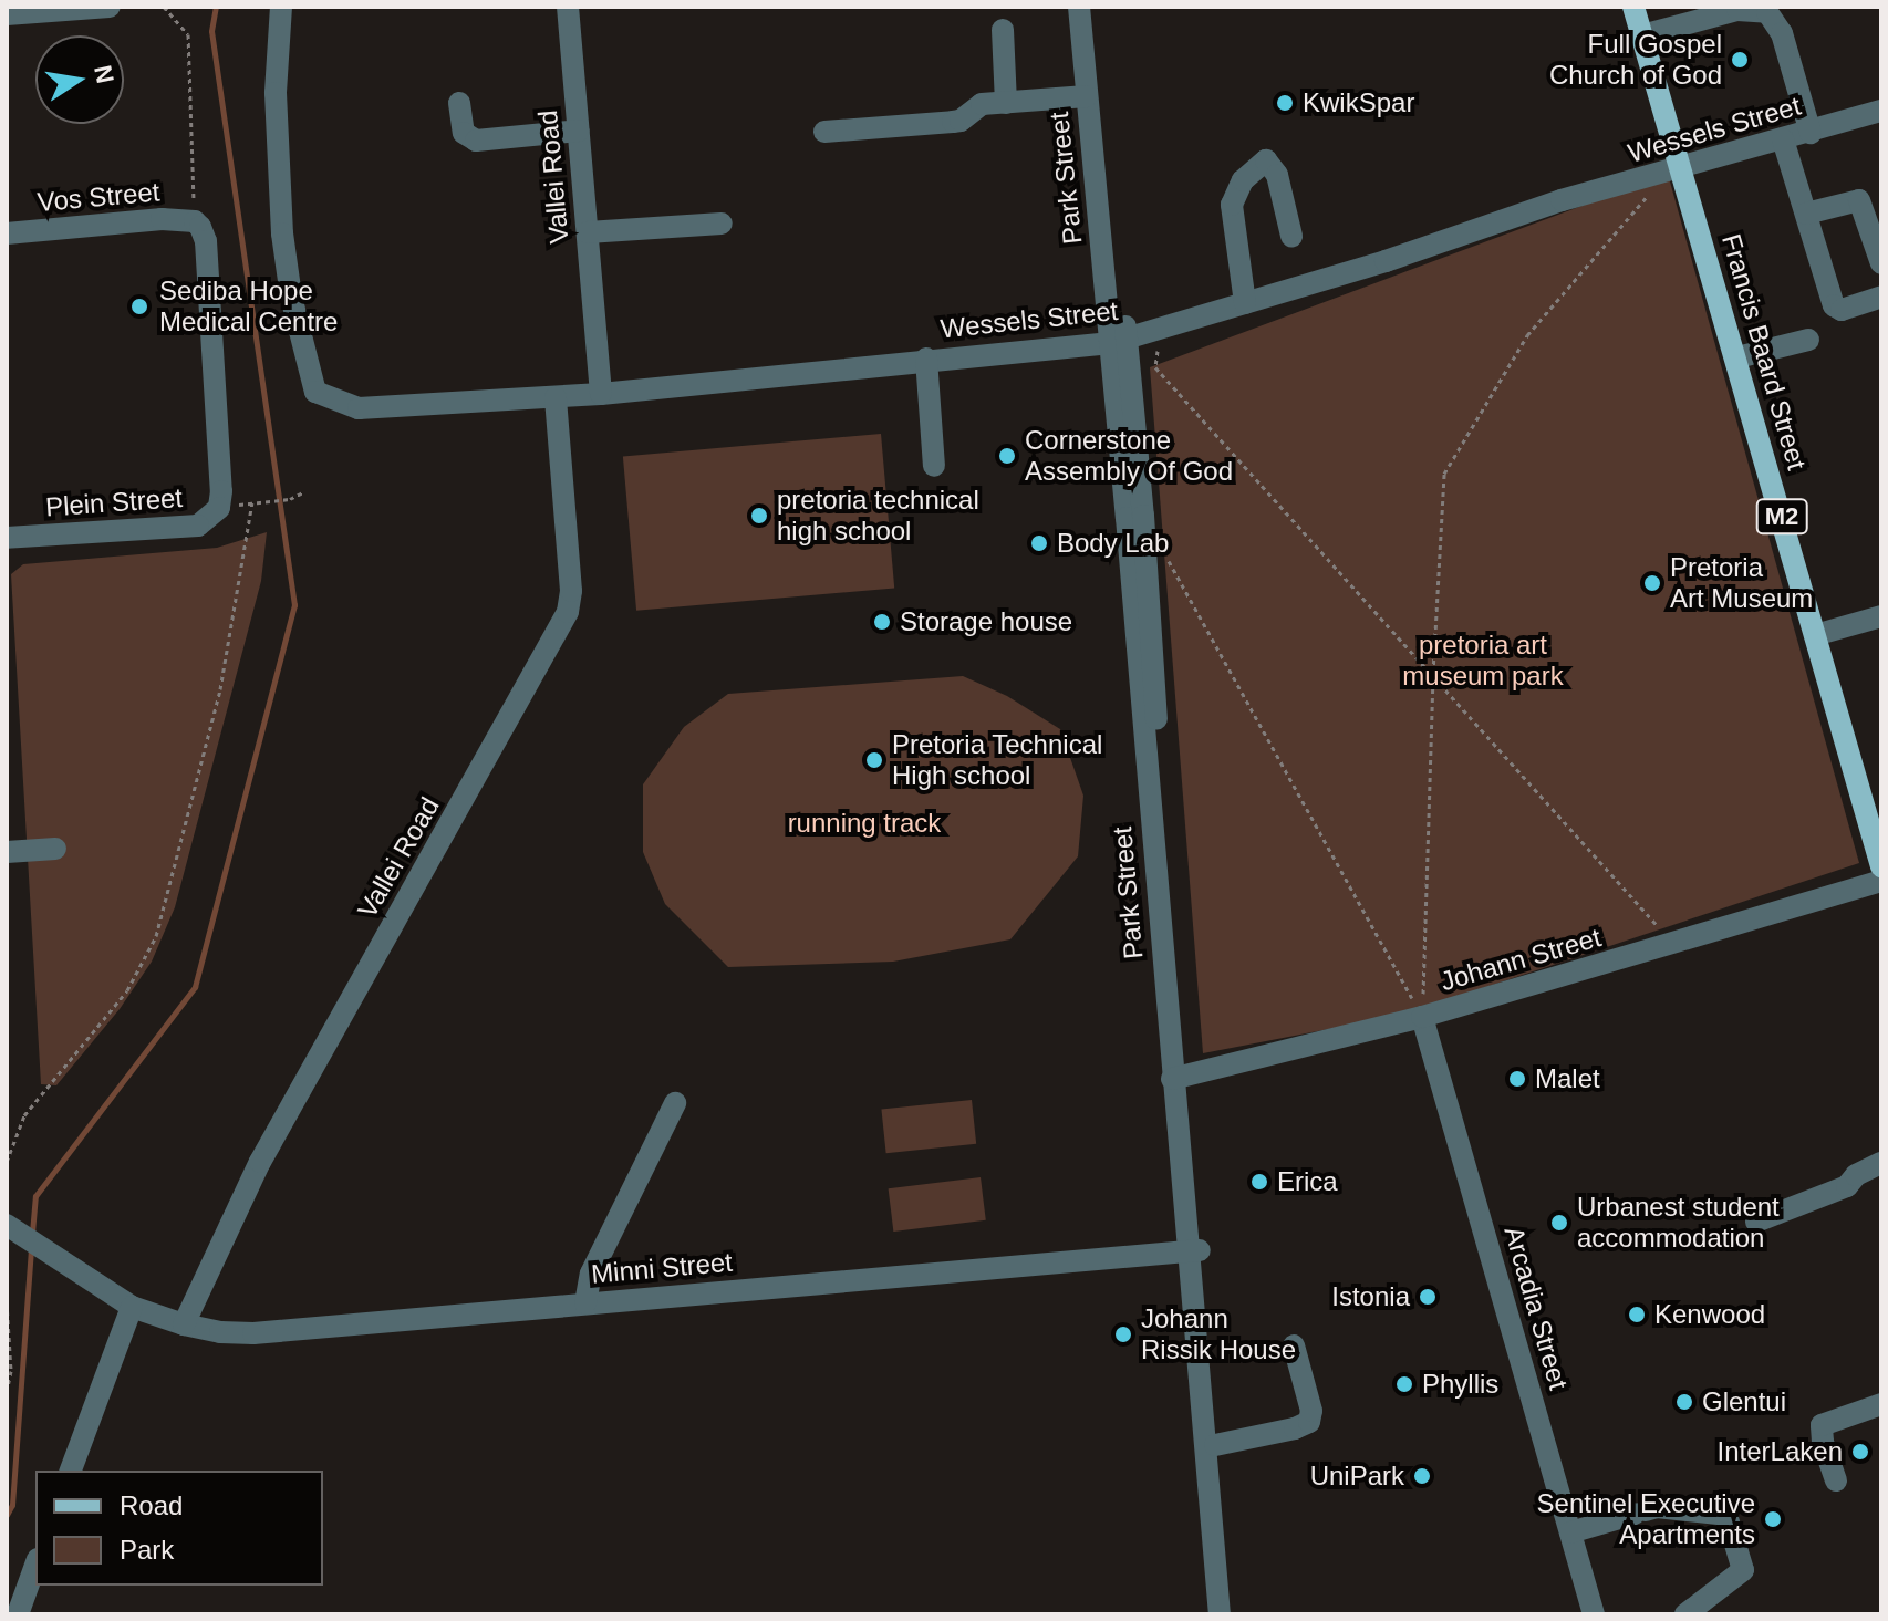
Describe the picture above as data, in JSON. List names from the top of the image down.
{
  "streets": {
    "main road": ["Francis Baard Street", "M2"],
    "street": [
      "Wessels Street",
      "Vallei Road",
      "Park Street",
      "Vos Street",
      "Plein Street",
      "Johann Street",
      "Minni Street",
      "Arcadia Street"
    ]
  },
  "crossings": [
    ["Wessels Street", "Vallei Road"],
    ["Wessels Street", "Park Street"],
    ["Wessels Street", "Francis Baard Street"],
    ["Vallei Road", "Minni Street"],
    ["Park Street", "Johann Street"],
    ["Park Street", "Minni Street"],
    ["Vos Street", "Plein Street"],
    ["Johann Street", "Arcadia Street"]
  ],
  "parks": ["pretoria art museum park", "running track"],
  "places": [
    "Full Gospel Church of God",
    "KwikSpar",
    "Sediba Hope Medical Centre",
    "Cornerstone Assembly Of God",
    "pretoria technical high school",
    "Body Lab",
    "Pretoria Art Museum",
    "Storage house",
    "Pretoria Technical High school",
    "Malet",
    "Erica",
    "Urbanest student accommodation",
    "Istonia",
    "Kenwood",
    "Johann Rissik House",
    "Phyllis",
    "Glentui",
    "InterLaken",
    "UniPark",
    "Sentinel Executive Apartments"
  ],
  "legend": ["Road", "Park"],
  "north": "right"
}
